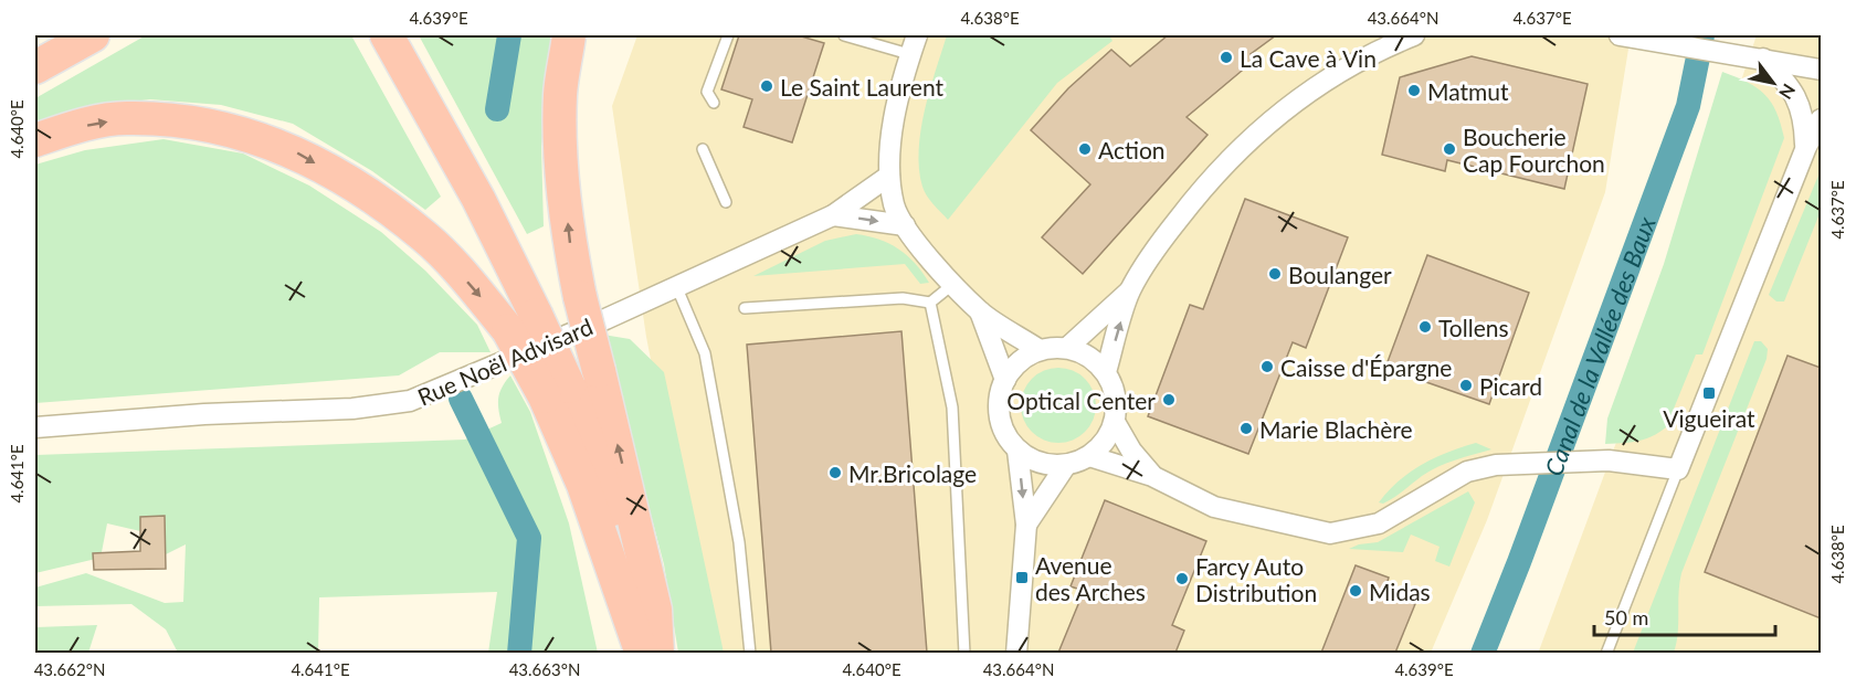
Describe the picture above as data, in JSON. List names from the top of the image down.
{
  "streets": {
    "street": ["Rue Noël Advisard"]
  },
  "water": ["Canal de la Vallée des Baux"],
  "places": {
    "other": [
      "La Cave à Vin",
      "Le Saint Laurent",
      "Matmut",
      "Action",
      "Boucherie Cap Fourchon",
      "Boulanger",
      "Tollens",
      "Caisse d'Épargne",
      "Picard",
      "Optical Center",
      "Marie Blachère",
      "Mr.Bricolage",
      "Farcy Auto Distribution",
      "Midas"
    ],
    "transit": ["Vigueirat", "Avenue des Arches"]
  },
  "scale_bar": "50 m",
  "north": "bottom right",
  "coordinates": [
    "4.639°E",
    "4.638°E",
    "43.664°N",
    "4.637°E",
    "4.640°E",
    "4.641°E",
    "43.662°N",
    "43.663°N"
  ]
}
